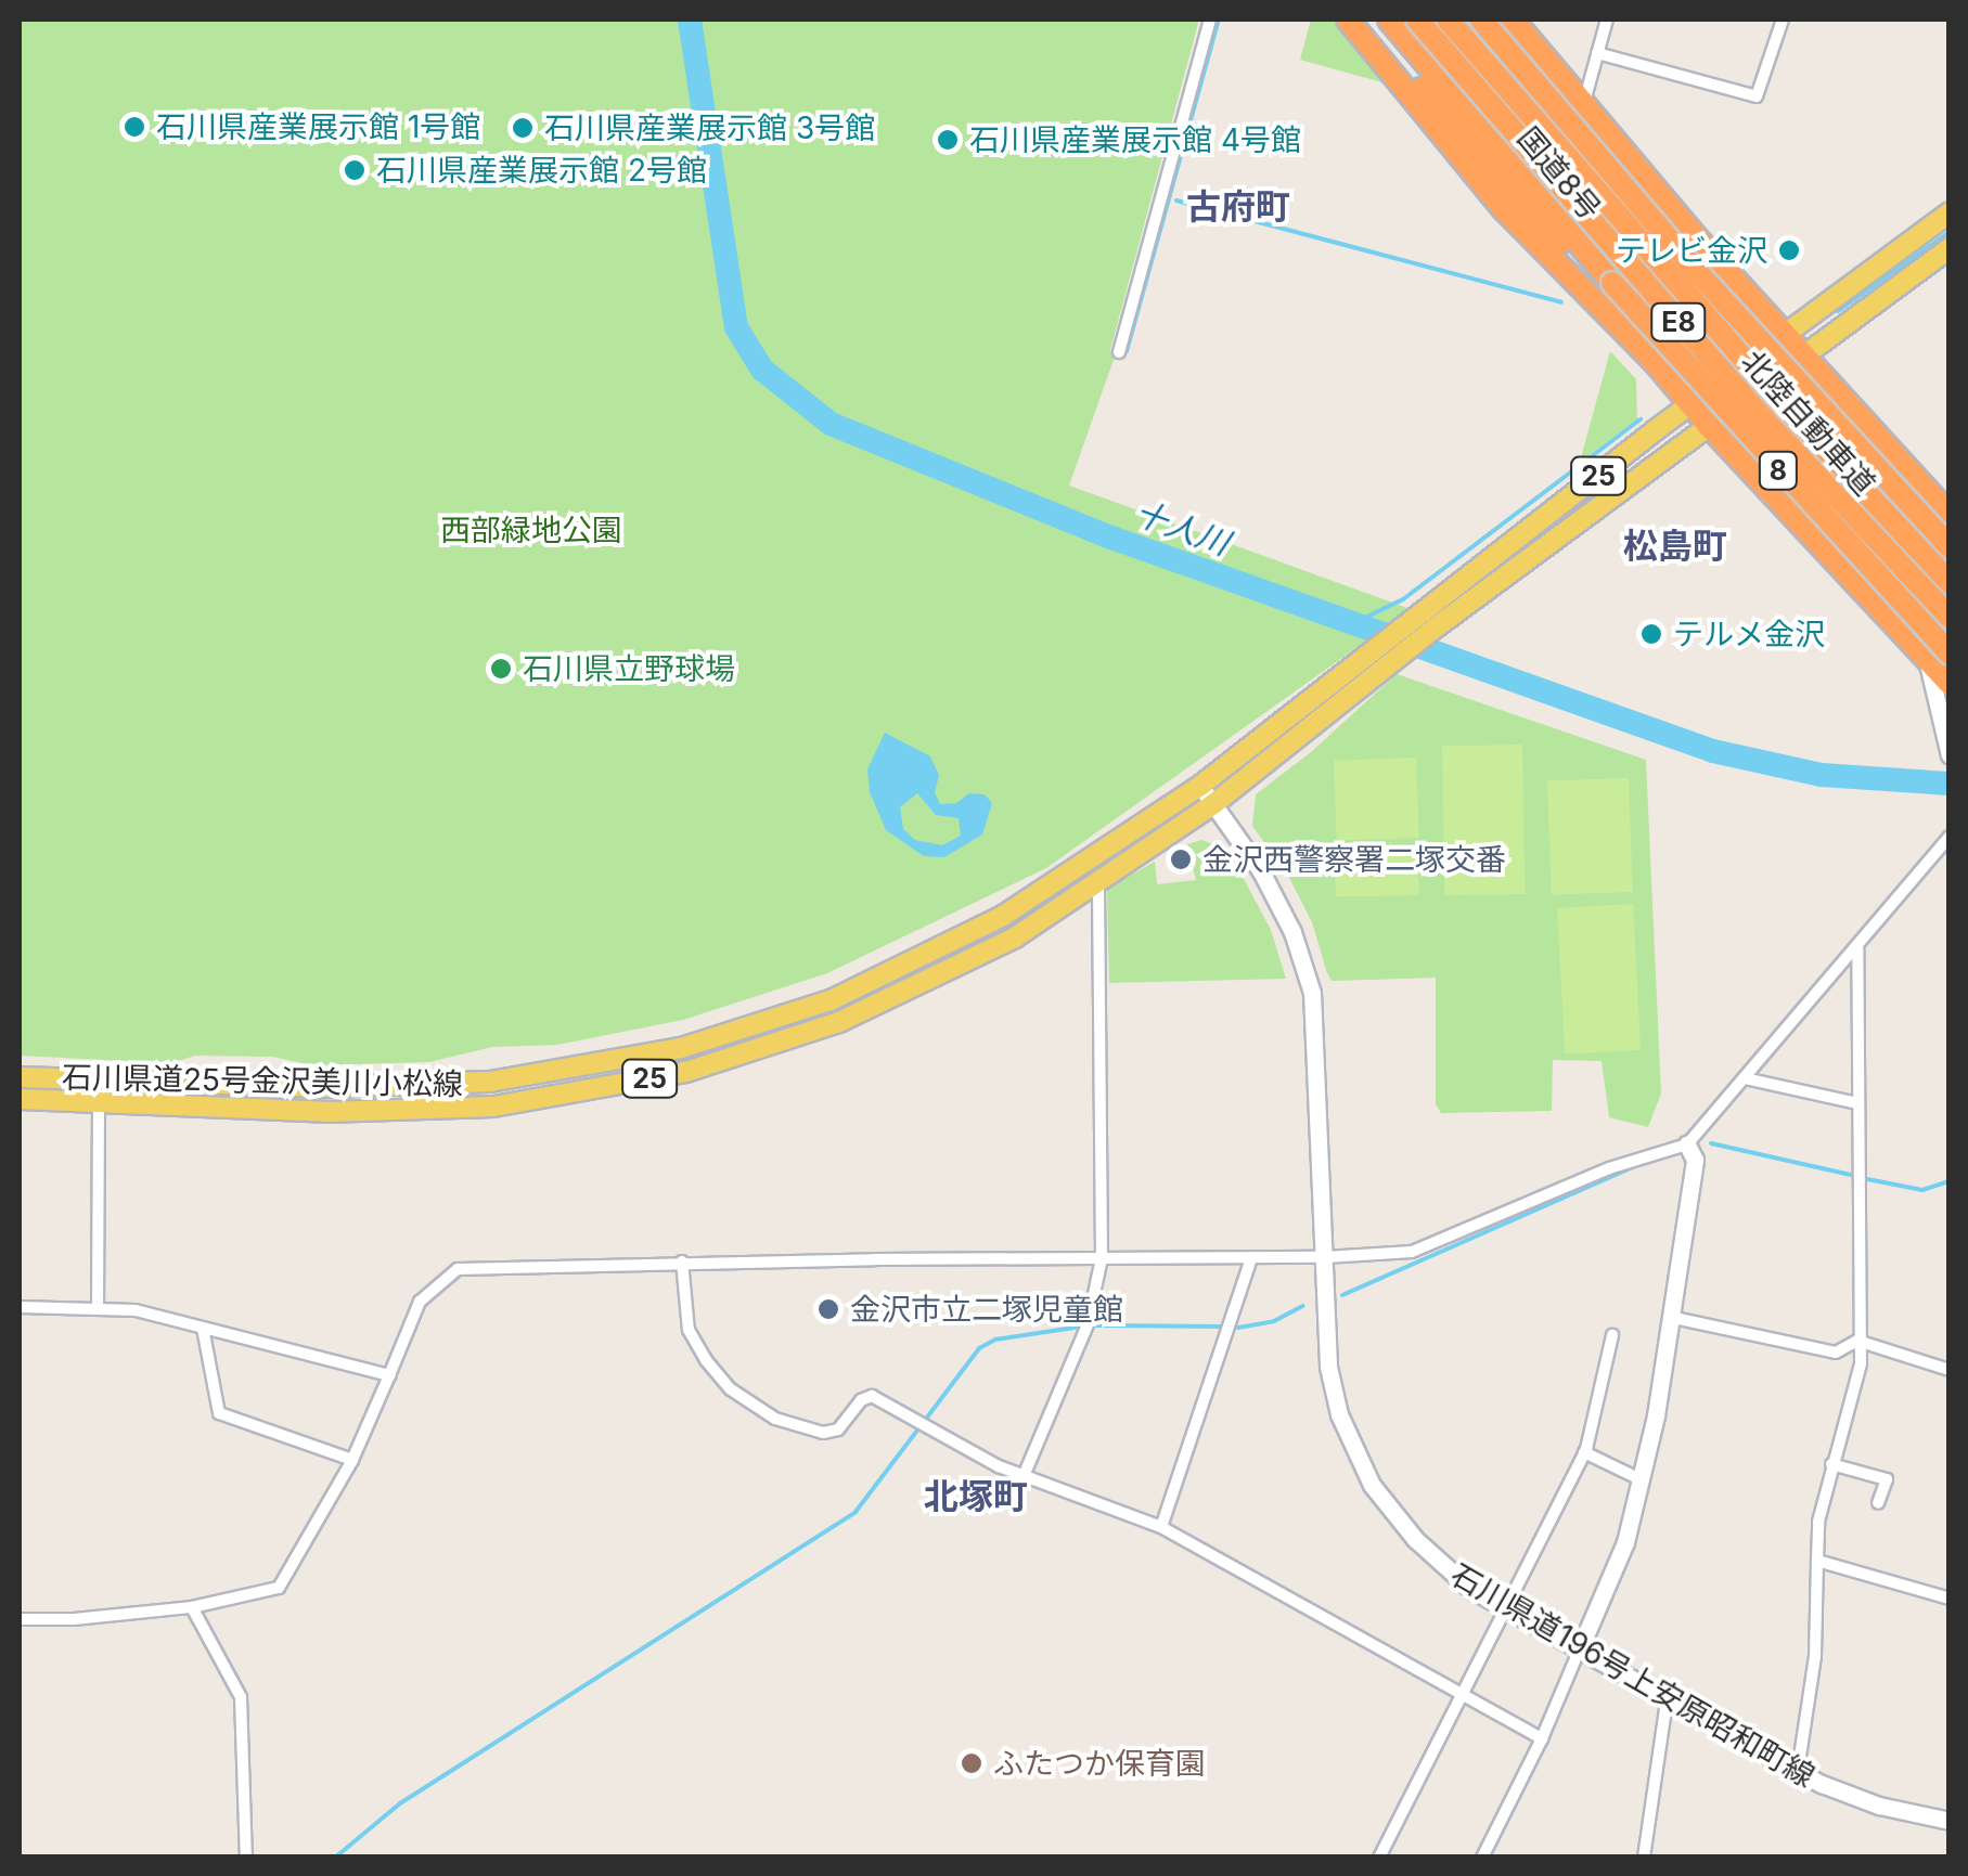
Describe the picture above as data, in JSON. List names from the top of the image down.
{
  "streets": {
    "highway": [
      "国道8号",
      "E8",
      "北陸自動車道",
      "8"
    ],
    "main road": ["25", "石川県道25号金沢美川小松線", "石川県道196号上安原昭和町線"]
  },
  "crossings": [
    ["25", "石川県道25号金沢美川小松線"],
    ["石川県道25号金沢美川小松線", "石川県道196号上安原昭和町線"]
  ],
  "districts": ["古府町", "松島町", "北塚町"],
  "water": ["十人川"],
  "parks": ["西部緑地公園"],
  "places": [
    "石川県産業展示館 1号館",
    "石川県産業展示館 3号館",
    "石川県産業展示館 4号館",
    "石川県産業展示館 2号館",
    "テレビ金沢",
    "テルメ金沢",
    "石川県立野球場",
    "金沢西警察署二塚交番",
    "金沢市立二塚児童館",
    "ふたつか保育園"
  ]
}
